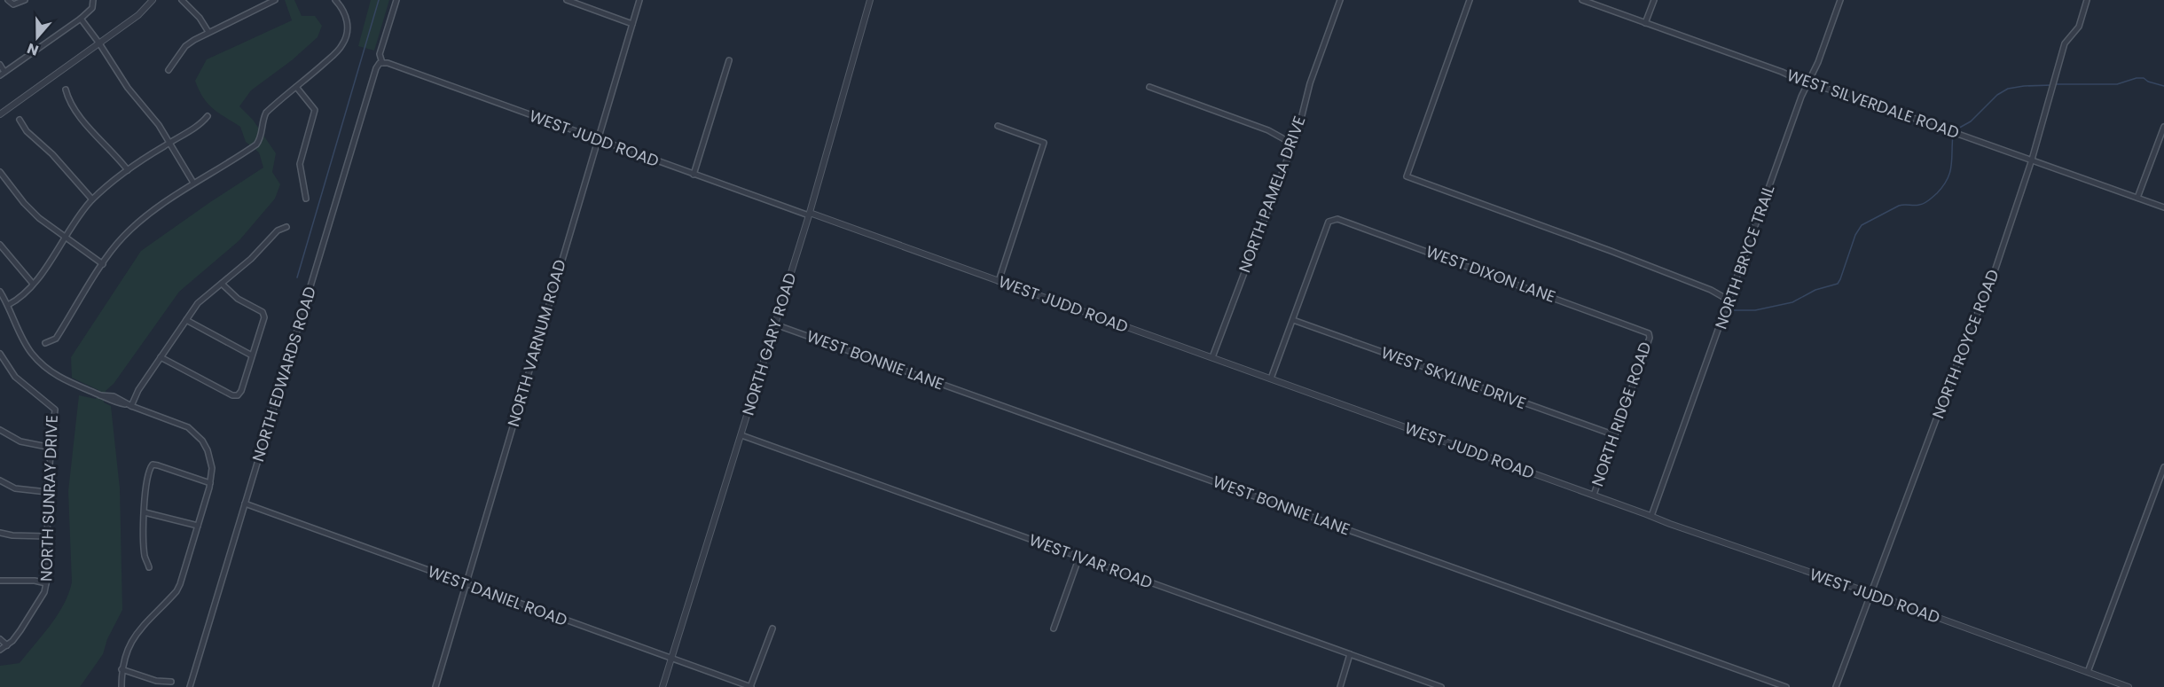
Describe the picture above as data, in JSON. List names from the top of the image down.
{
  "streets": {
    "street": [
      "WEST SILVERDALE ROAD",
      "WEST JUDD ROAD",
      "NORTH PAMELA DRIVE",
      "NORTH BRYCE TRAIL",
      "WEST DIXON LANE",
      "NORTH VARNUM ROAD",
      "NORTH GARY ROAD",
      "NORTH ROYCE ROAD",
      "WEST BONNIE LANE",
      "NORTH EDWARDS ROAD",
      "WEST SKYLINE DRIVE",
      "NORTH RIDGE ROAD",
      "NORTH SUNRAY DRIVE",
      "WEST IVAR ROAD",
      "WEST DANIEL ROAD"
    ]
  },
  "crossings": [
    ["WEST SILVERDALE ROAD", "NORTH BRYCE TRAIL"],
    ["WEST SILVERDALE ROAD", "NORTH ROYCE ROAD"],
    ["WEST JUDD ROAD", "NORTH PAMELA DRIVE"],
    ["WEST JUDD ROAD", "NORTH BRYCE TRAIL"],
    ["WEST JUDD ROAD", "NORTH VARNUM ROAD"],
    ["WEST JUDD ROAD", "NORTH GARY ROAD"],
    ["WEST JUDD ROAD", "NORTH ROYCE ROAD"],
    ["WEST JUDD ROAD", "NORTH EDWARDS ROAD"],
    ["WEST JUDD ROAD", "NORTH RIDGE ROAD"],
    ["WEST DIXON LANE", "WEST SKYLINE DRIVE"],
    ["WEST DIXON LANE", "NORTH RIDGE ROAD"],
    ["NORTH VARNUM ROAD", "WEST DANIEL ROAD"],
    ["NORTH GARY ROAD", "WEST BONNIE LANE"],
    ["NORTH GARY ROAD", "WEST IVAR ROAD"],
    ["NORTH GARY ROAD", "WEST DANIEL ROAD"],
    ["NORTH EDWARDS ROAD", "WEST DANIEL ROAD"],
    ["WEST SKYLINE DRIVE", "NORTH RIDGE ROAD"]
  ],
  "north": "bottom"
}
